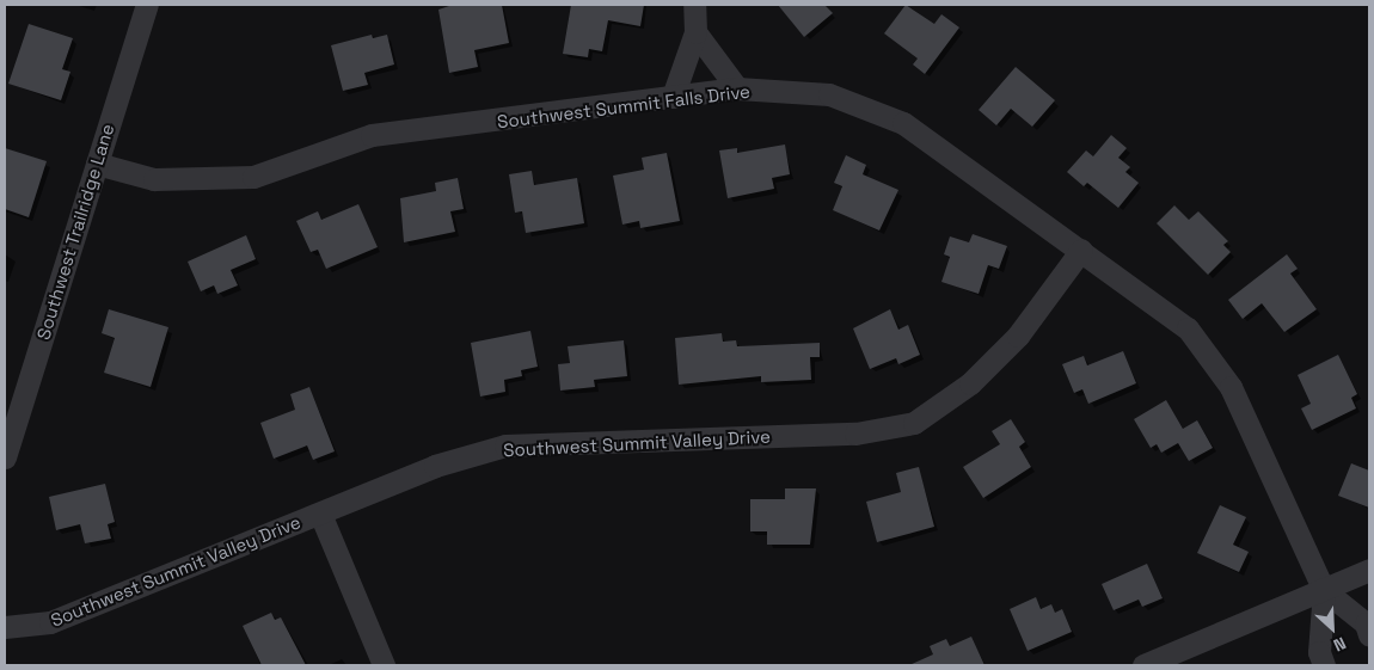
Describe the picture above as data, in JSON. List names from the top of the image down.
{
  "streets": {
    "street": ["Southwest Summit Falls Drive", "Southwest Trailridge Lane", "Southwest Summit Valley Drive"]
  },
  "crossings": [
    ["Southwest Summit Falls Drive", "Southwest Trailridge Lane"],
    ["Southwest Summit Falls Drive", "Southwest Summit Valley Drive"]
  ],
  "north": "bottom right"
}
